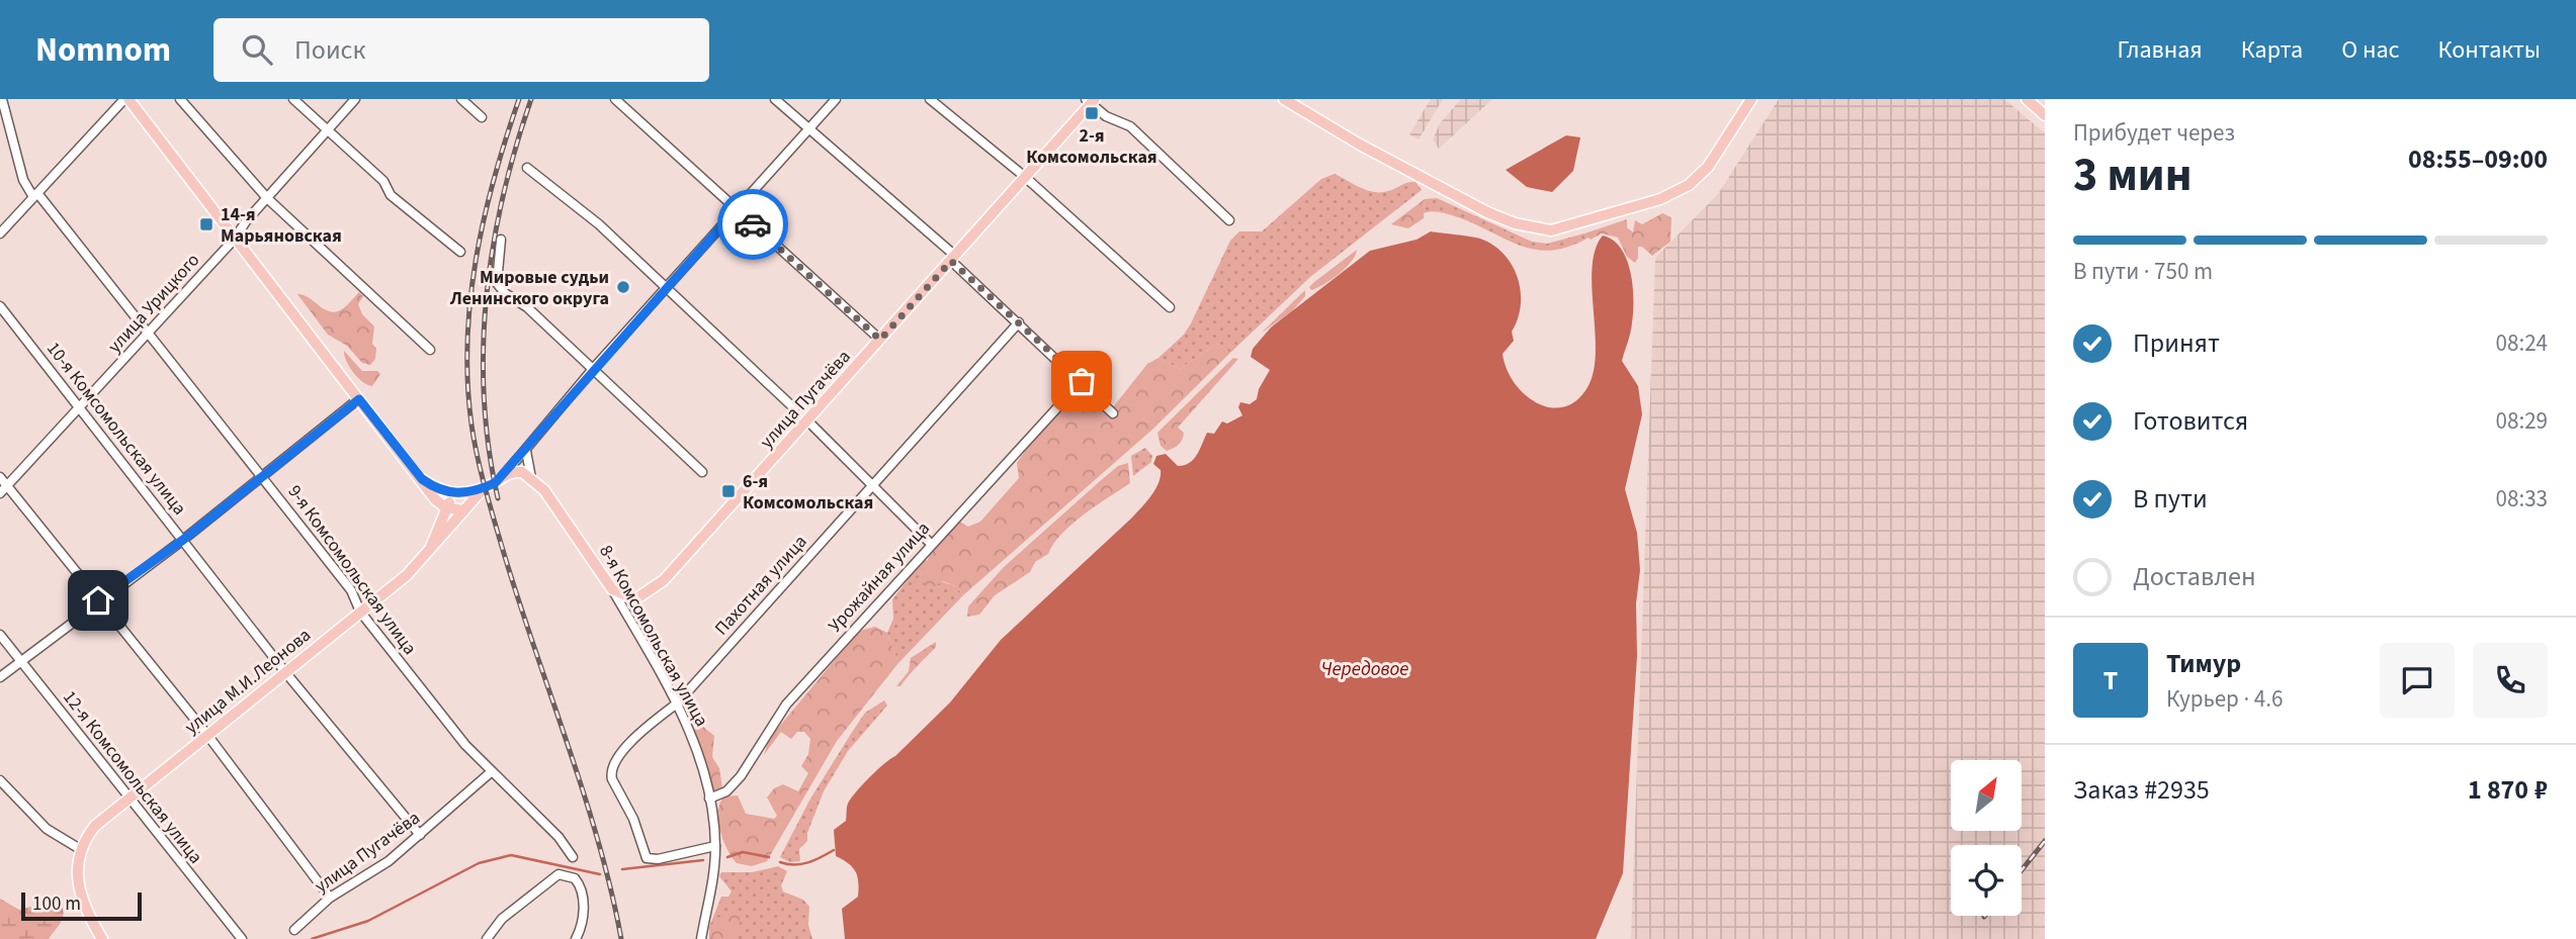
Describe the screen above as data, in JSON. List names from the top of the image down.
{
  "streets": {
    "main road": ["улица Пугачёва", "8-я Комсомольская улица", "улица М.И.Леонова"],
    "street": [
      "улица Урицкого",
      "10-я Комсомольская улица",
      "9-я Комсомольская улица",
      "Урожайная улица",
      "Пахотная улица",
      "12-я Комсомольская улица"
    ]
  },
  "crossings": [
    ["улица Урицкого", "10-я Комсомольская улица"],
    ["улица Урицкого", "9-я Комсомольская улица"],
    ["улица Пугачёва", "10-я Комсомольская улица"],
    ["улица Пугачёва", "9-я Комсомольская улица"],
    ["10-я Комсомольская улица", "улица М.И.Леонова"],
    ["9-я Комсомольская улица", "улица М.И.Леонова"],
    ["Урожайная улица", "8-я Комсомольская улица"],
    ["Пахотная улица", "8-я Комсомольская улица"],
    ["улица М.И.Леонова", "12-я Комсомольская улица"]
  ],
  "water": ["Чередовое"],
  "places": {
    "transit": ["2-я Комсомольская", "14-я Марьяновская", "6-я Комсомольская"],
    "other": ["Мировые судьи Ленинского округа"]
  },
  "scale_bar": "100 m",
  "north": "top right",
  "page": {
    "header": "Nomnom",
    "search": "Поиск",
    "nav": [
      "Главная",
      "Карта",
      "О нас",
      "Контакты"
    ],
    "heading": ["3 мин", "Прибудет через", "08:55–09:00"],
    "panel": [
      "Тимур",
      "Курьер · 4.6",
      "Заказ #2935",
      "1 870 ₽"
    ],
    "bar": "В пути · 750 m",
    "list": [
      ["Принят", "08:24"],
      ["Готовится", "08:29"],
      ["В пути", "08:33"],
      "Доставлен"
    ],
    "round": "Т",
    "scale": "100 m"
  }
}
